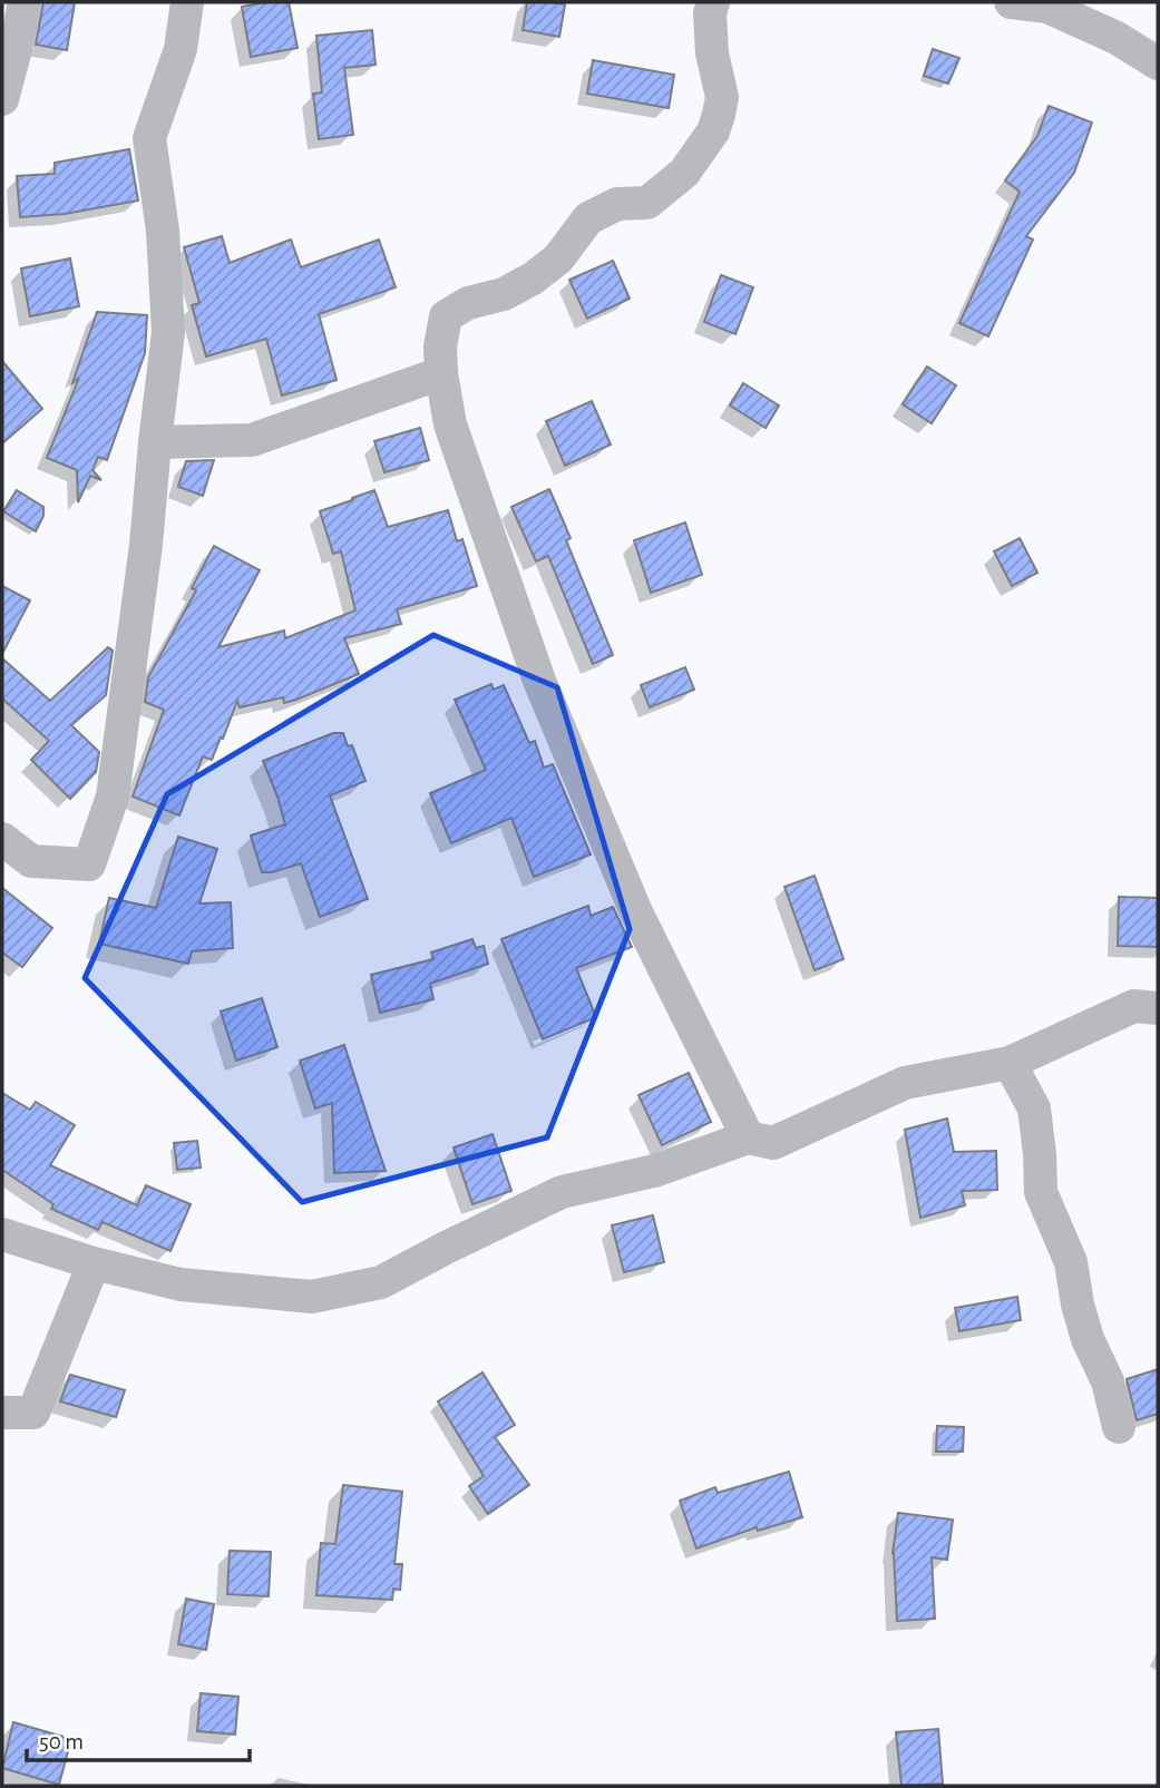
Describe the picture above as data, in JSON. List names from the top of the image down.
{
  "scale_bar": "50 m"
}
